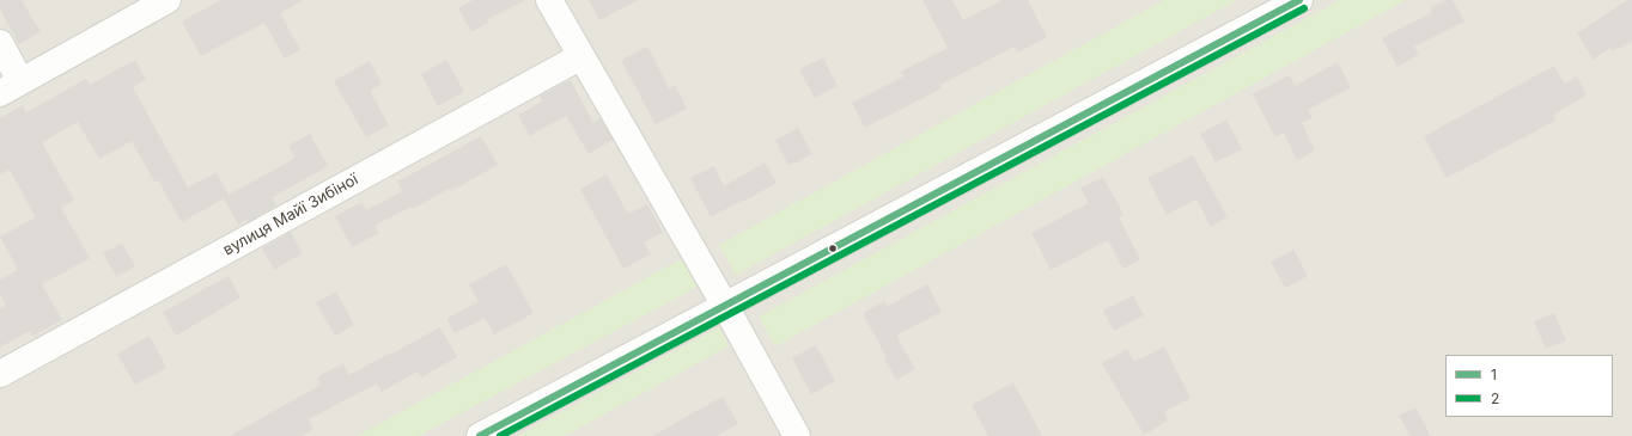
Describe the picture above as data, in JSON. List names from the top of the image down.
{
  "streets": {
    "street": ["вулиця Майї Зибіної"]
  },
  "lines": ["transit line 1", "transit line 2"],
  "legend": ["1", "2"]
}
